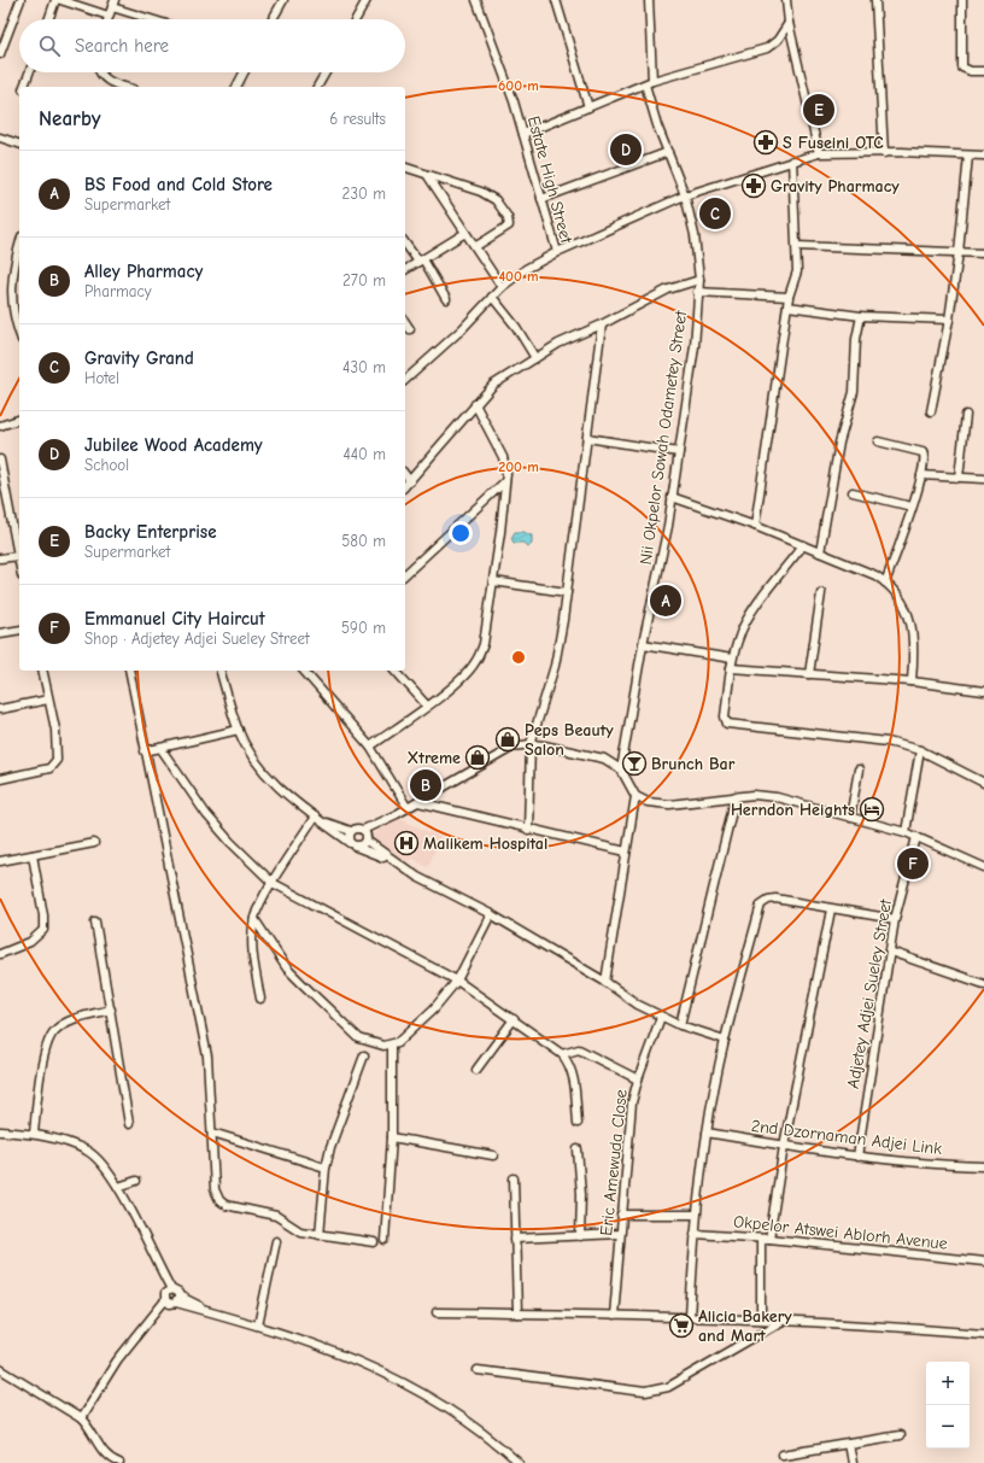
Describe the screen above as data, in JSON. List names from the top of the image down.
{
  "streets": {
    "street": [
      "Estate High Street",
      "Nii Okpelor Sowah Odametey Street",
      "Adjetey Adjei Sueley Street",
      "2nd Dzornaman Adjei Link",
      "Eric Amewuda Close",
      "Okpelor Atswei Ablorh Avenue"
    ]
  },
  "crossings": [
    ["Adjetey Adjei Sueley Street", "2nd Dzornaman Adjei Link"]
  ],
  "places": {
    "pharmacy": ["S Fuseini OTC", "Gravity Pharmacy"],
    "shop": ["Peps Beauty Salon", "Xtreme"],
    "bar": ["Brunch Bar"],
    "hotel": ["Herndon Heights"],
    "hospital": ["Malikem Hospital"],
    "supermarket": ["Alicia Bakery and Mart"]
  },
  "page": {
    "search": "Search here",
    "heading": ["Nearby", "6 results"],
    "pins": [
      "E",
      "D",
      "C",
      "A",
      "B",
      "F"
    ],
    "list": [
      {
        "mark": "A",
        "name": "BS Food and Cold Store",
        "note": "Supermarket",
        "value": "230 m"
      },
      {
        "mark": "B",
        "name": "Alley Pharmacy",
        "note": "Pharmacy",
        "value": "270 m"
      },
      {
        "mark": "C",
        "name": "Gravity Grand",
        "note": "Hotel",
        "value": "430 m"
      },
      {
        "mark": "D",
        "name": "Jubilee Wood Academy",
        "note": "School",
        "value": "440 m"
      },
      {
        "mark": "E",
        "name": "Backy Enterprise",
        "note": "Supermarket",
        "value": "580 m"
      },
      {
        "mark": "F",
        "name": "Emmanuel City Haircut",
        "note": "Shop · Adjetey Adjei Sueley Street",
        "value": "590 m"
      }
    ],
    "map_buttons": ["+", "−"]
  },
  "rings": ["600 m", "400 m", "200 m"]
}
